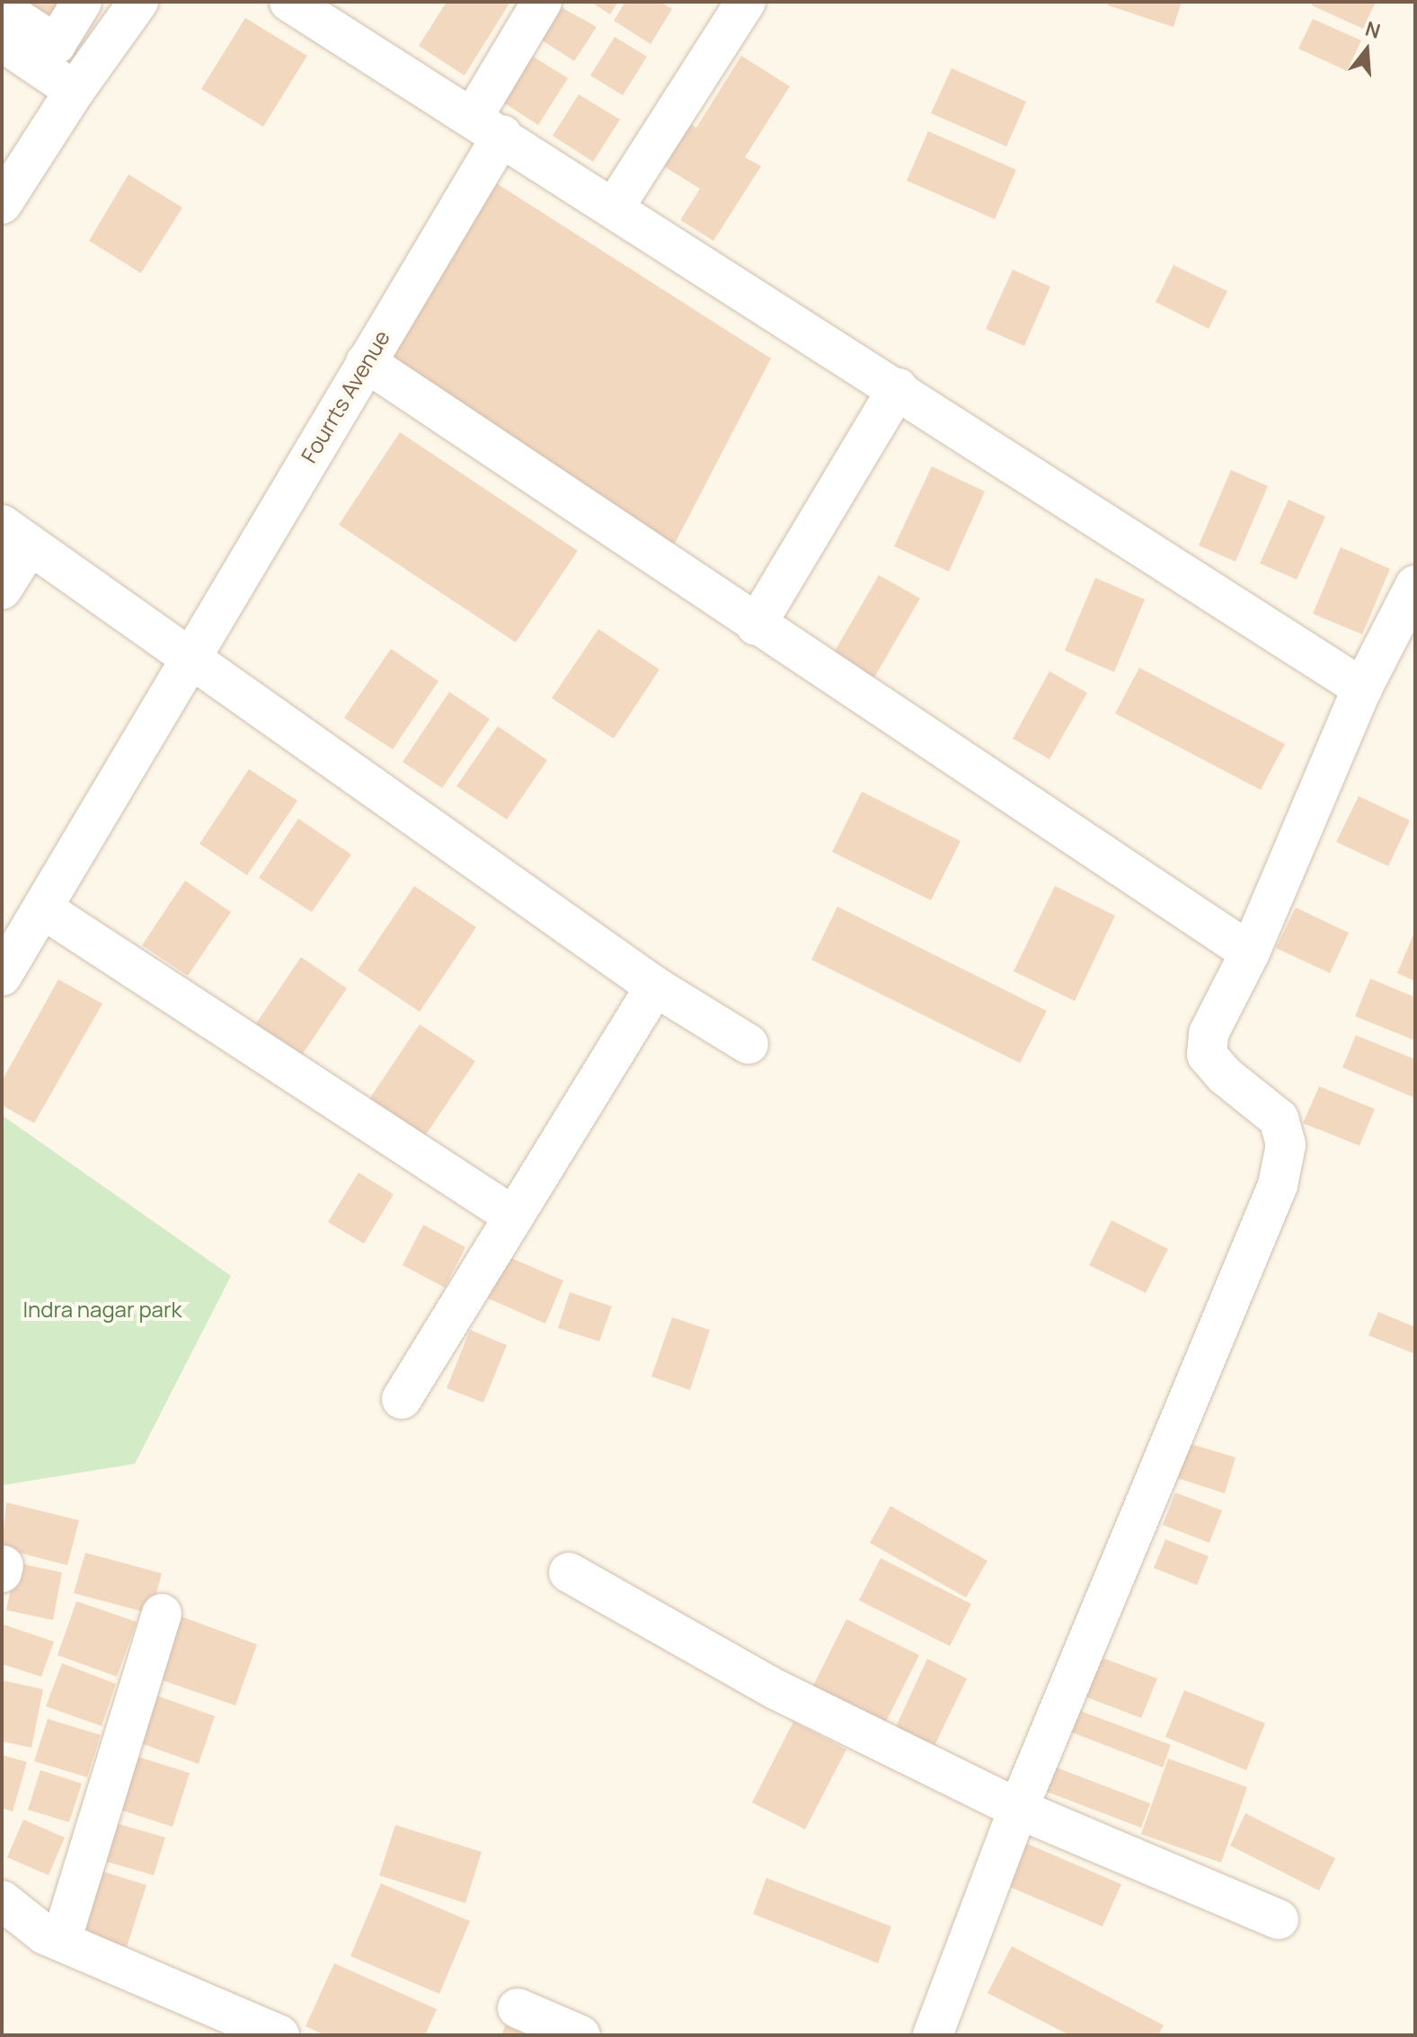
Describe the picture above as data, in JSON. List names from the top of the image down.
{
  "streets": {
    "street": ["Fourrts Avenue"]
  },
  "parks": ["Indra nagar park"],
  "north": "top"
}
